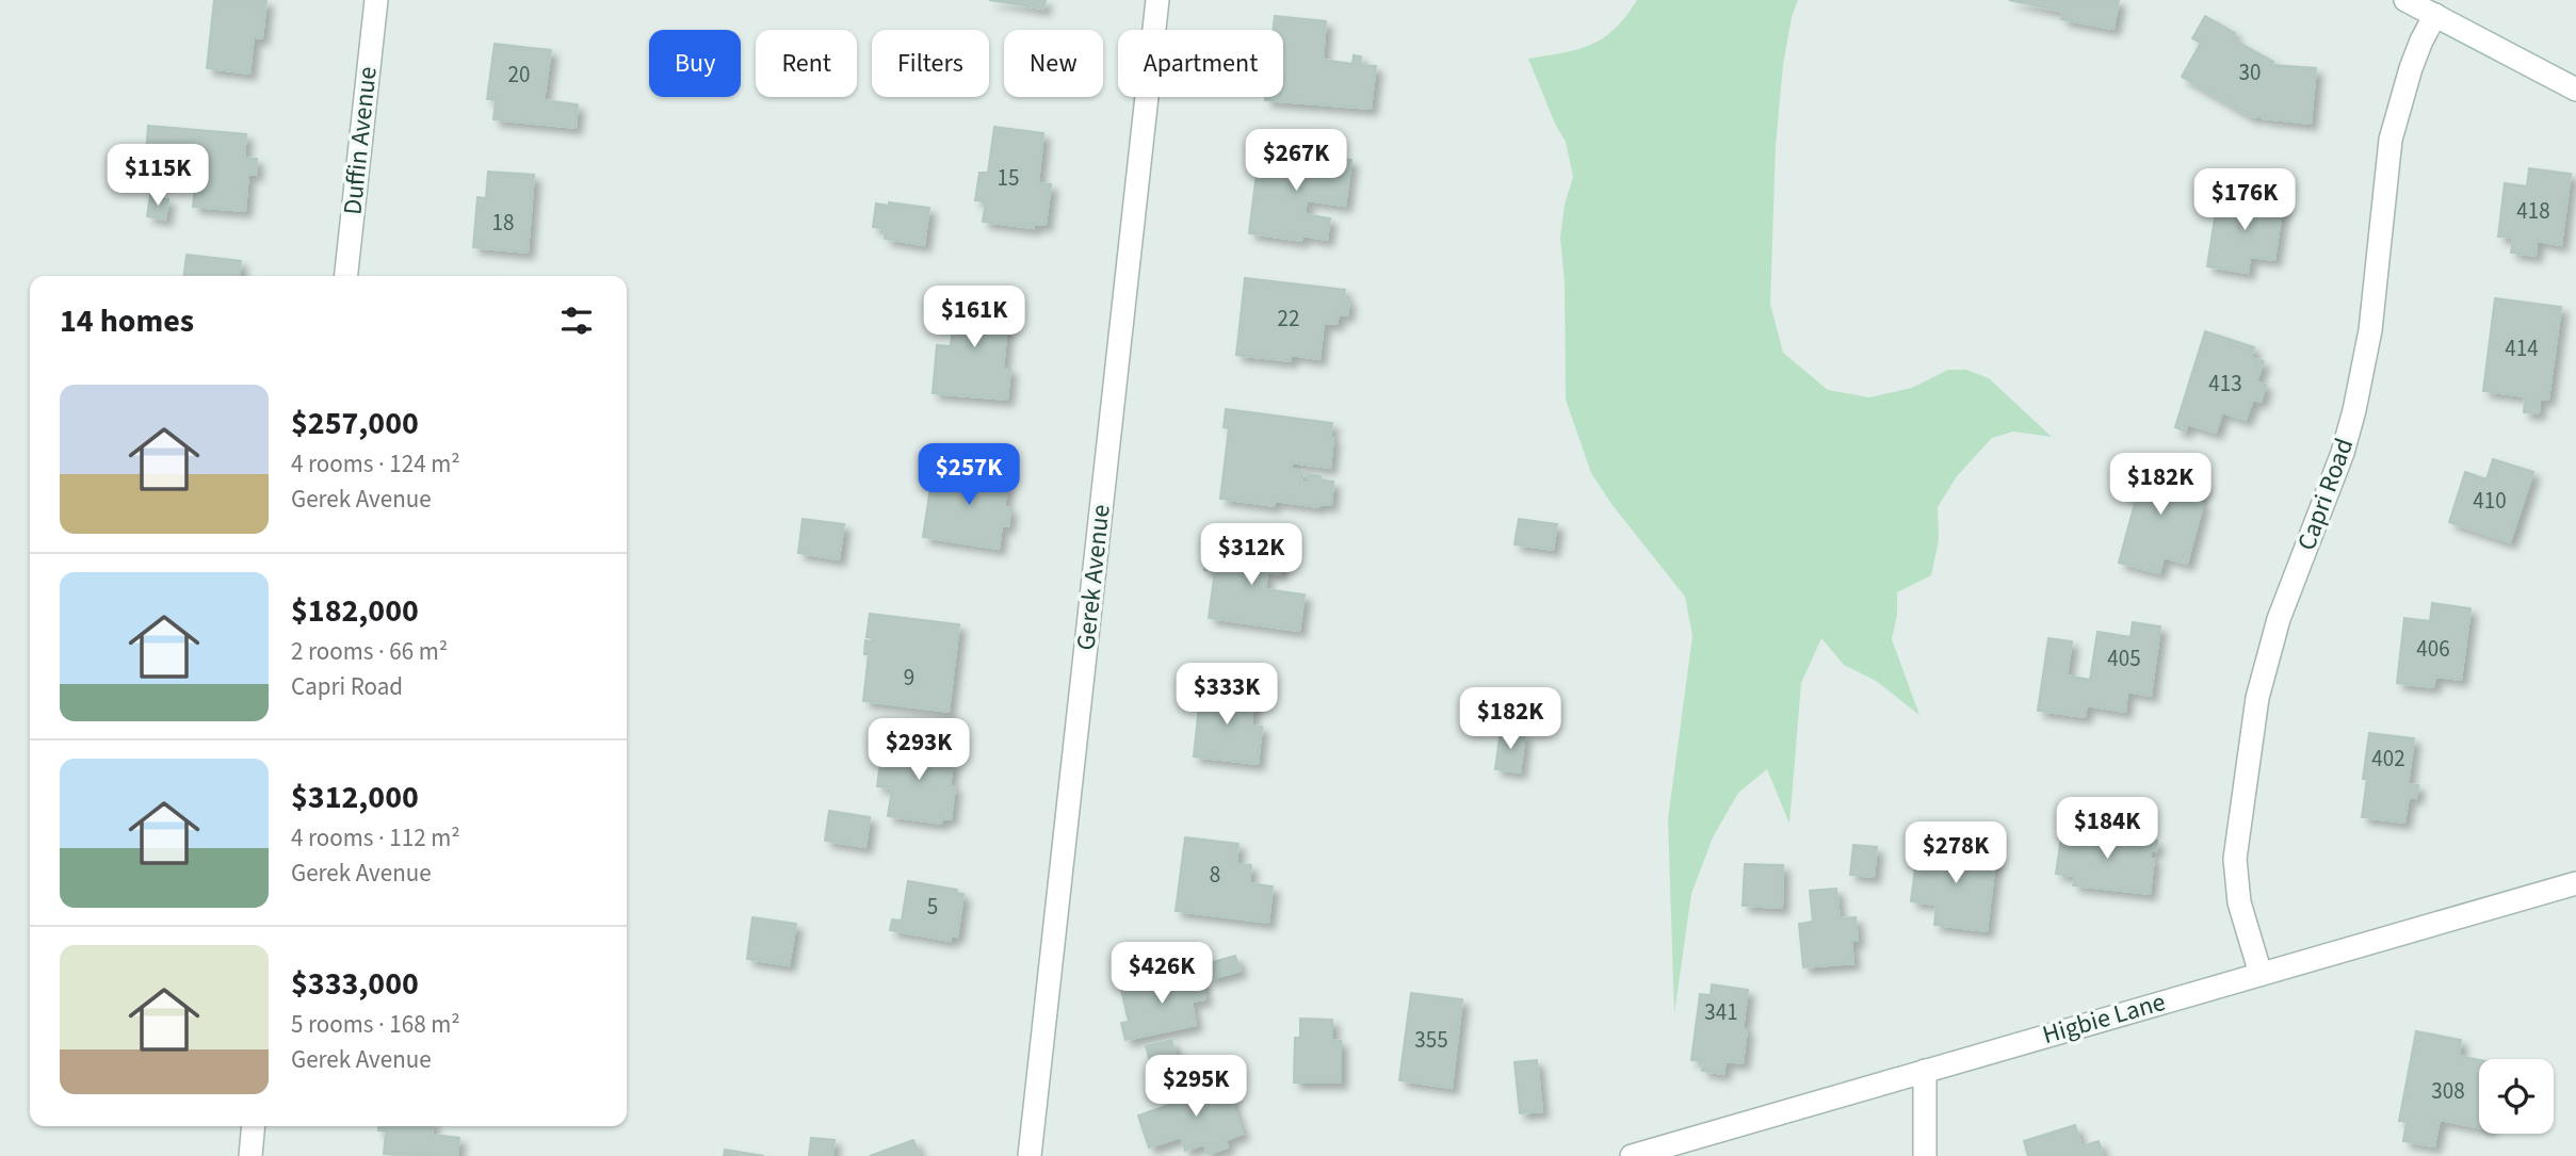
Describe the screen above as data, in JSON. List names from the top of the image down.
{
  "streets": {
    "street": [
      "Duffin Avenue",
      "Capri Road",
      "Gerek Avenue",
      "Higbie Lane"
    ]
  },
  "crossings": [
    ["Capri Road", "Higbie Lane"]
  ],
  "house_numbers": [
    "30",
    "20",
    "15",
    "418",
    "18",
    "22",
    "414",
    "413",
    "410",
    "406",
    "405",
    "9",
    "402",
    "8",
    "5",
    "341",
    "355",
    "308"
  ],
  "page": {
    "chip": [
      "Buy",
      "Rent",
      "Filters",
      "New",
      "Apartment"
    ],
    "price": [
      "$267K",
      "$115K",
      "$176K",
      "$161K",
      "$257K",
      "$182K",
      "$312K",
      "$333K",
      "$182K",
      "$293K",
      "$184K",
      "$278K",
      "$426K",
      "$295K"
    ],
    "heading": "14 homes",
    "list": [
      {
        "name": "$257,000",
        "note": "4 rooms · 124 m² · Gerek Avenue"
      },
      {
        "name": "$182,000",
        "note": "2 rooms · 66 m² · Capri Road"
      },
      {
        "name": "$312,000",
        "note": "4 rooms · 112 m² · Gerek Avenue"
      },
      {
        "name": "$333,000",
        "note": "5 rooms · 168 m² · Gerek Avenue"
      }
    ]
  }
}
